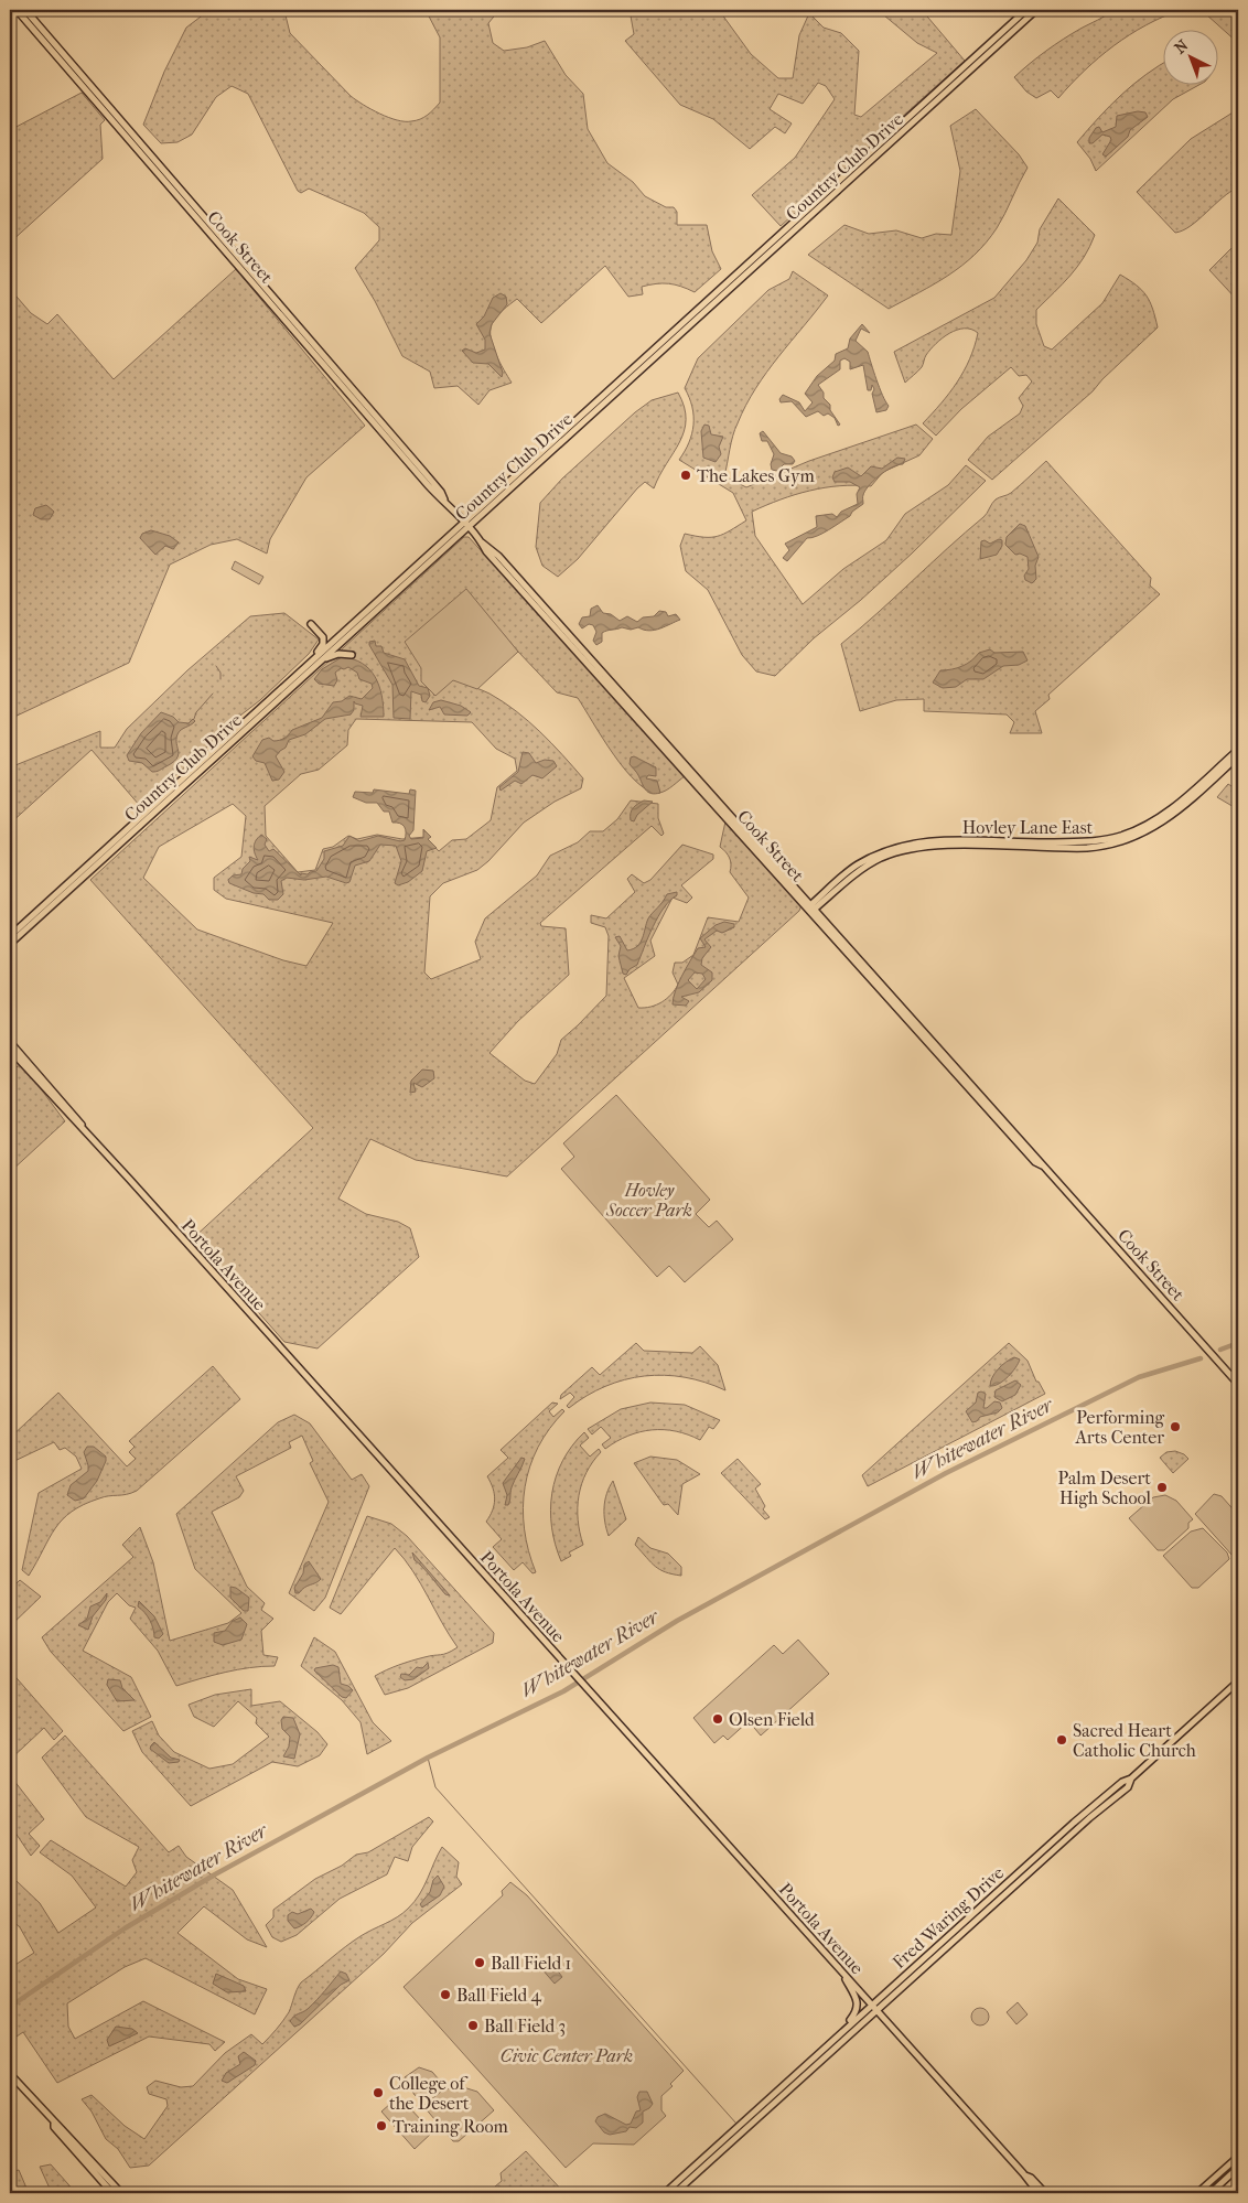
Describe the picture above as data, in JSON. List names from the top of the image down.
{
  "streets": {
    "main road": [
      "Country Club Drive",
      "Cook Street",
      "Hovley Lane East",
      "Portola Avenue",
      "Fred Waring Drive"
    ]
  },
  "crossings": [
    ["Country Club Drive", "Cook Street"],
    ["Cook Street", "Hovley Lane East"],
    ["Portola Avenue", "Fred Waring Drive"]
  ],
  "water": ["Whitewater River"],
  "parks": ["Hovley Soccer Park", "Civic Center Park"],
  "places": [
    "The Lakes Gym",
    "Performing Arts Center",
    "Palm Desert High School",
    "Olsen Field",
    "Sacred Heart Catholic Church",
    "Ball Field 1",
    "Ball Field 4",
    "Ball Field 3",
    "College of the Desert",
    "Training Room"
  ],
  "north": "top left"
}
